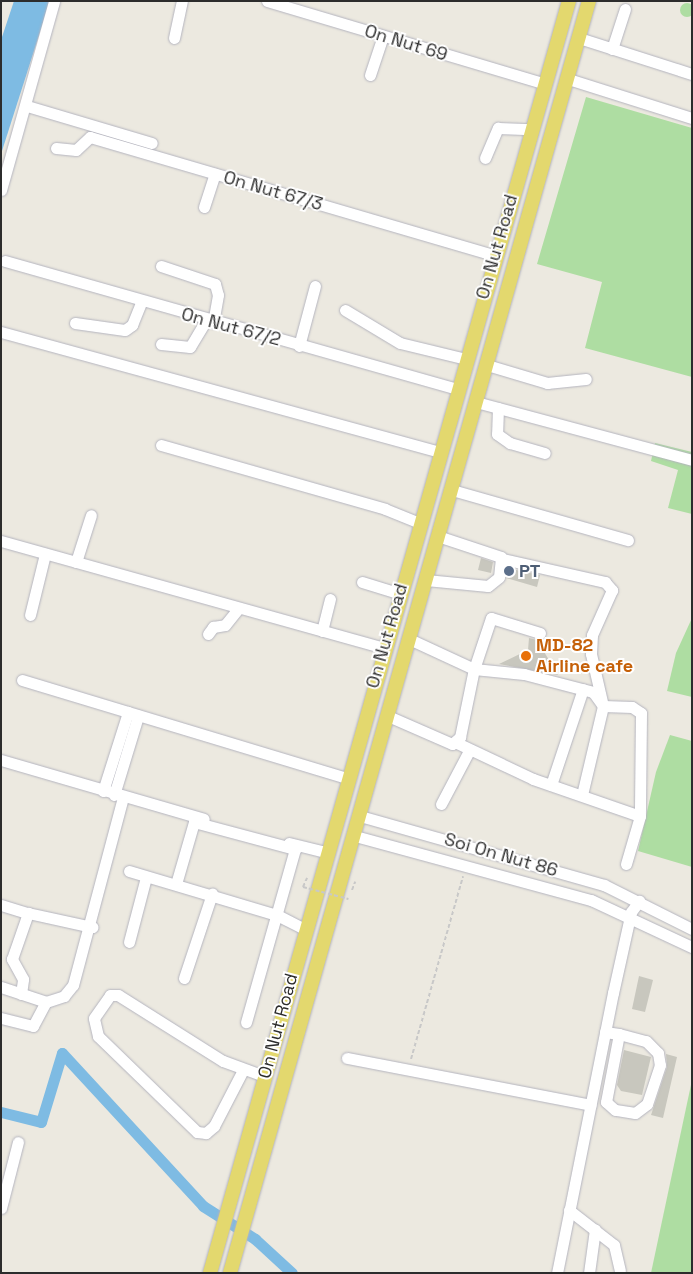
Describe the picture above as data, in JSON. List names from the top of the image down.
{
  "streets": {
    "main road": ["On Nut Road"],
    "street": [
      "On Nut 69",
      "On Nut 67/3",
      "On Nut 67/2",
      "Soi On Nut 86"
    ]
  },
  "crossings": [
    ["On Nut 69", "On Nut Road"],
    ["On Nut 67/3", "On Nut Road"],
    ["On Nut Road", "On Nut 67/2"],
    ["On Nut Road", "Soi On Nut 86"]
  ],
  "places": ["PT", "MD-82 Airline cafe"]
}
